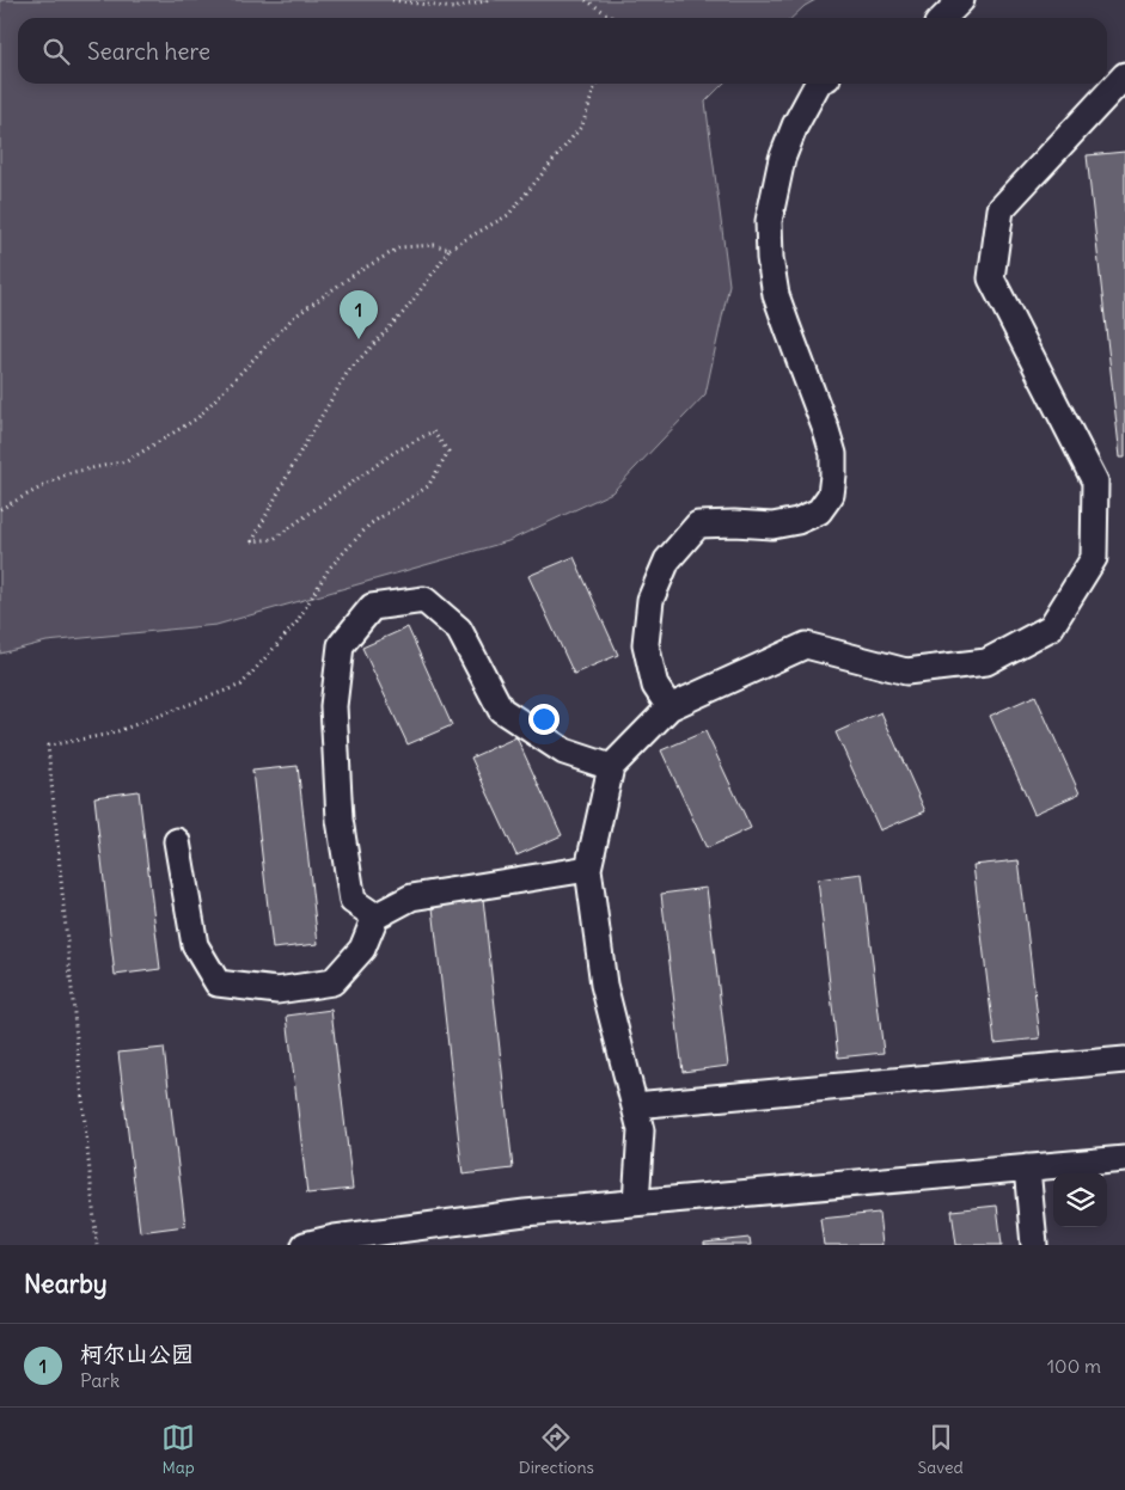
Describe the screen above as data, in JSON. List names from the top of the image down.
{
  "page": {
    "search": "Search here",
    "pins": "1",
    "heading": "Nearby",
    "list": [
      {
        "mark": "1",
        "name": "柯尔山公园",
        "note": "Park",
        "value": "100 m"
      }
    ],
    "nav": ["Map", "Directions", "Saved"]
  }
}
